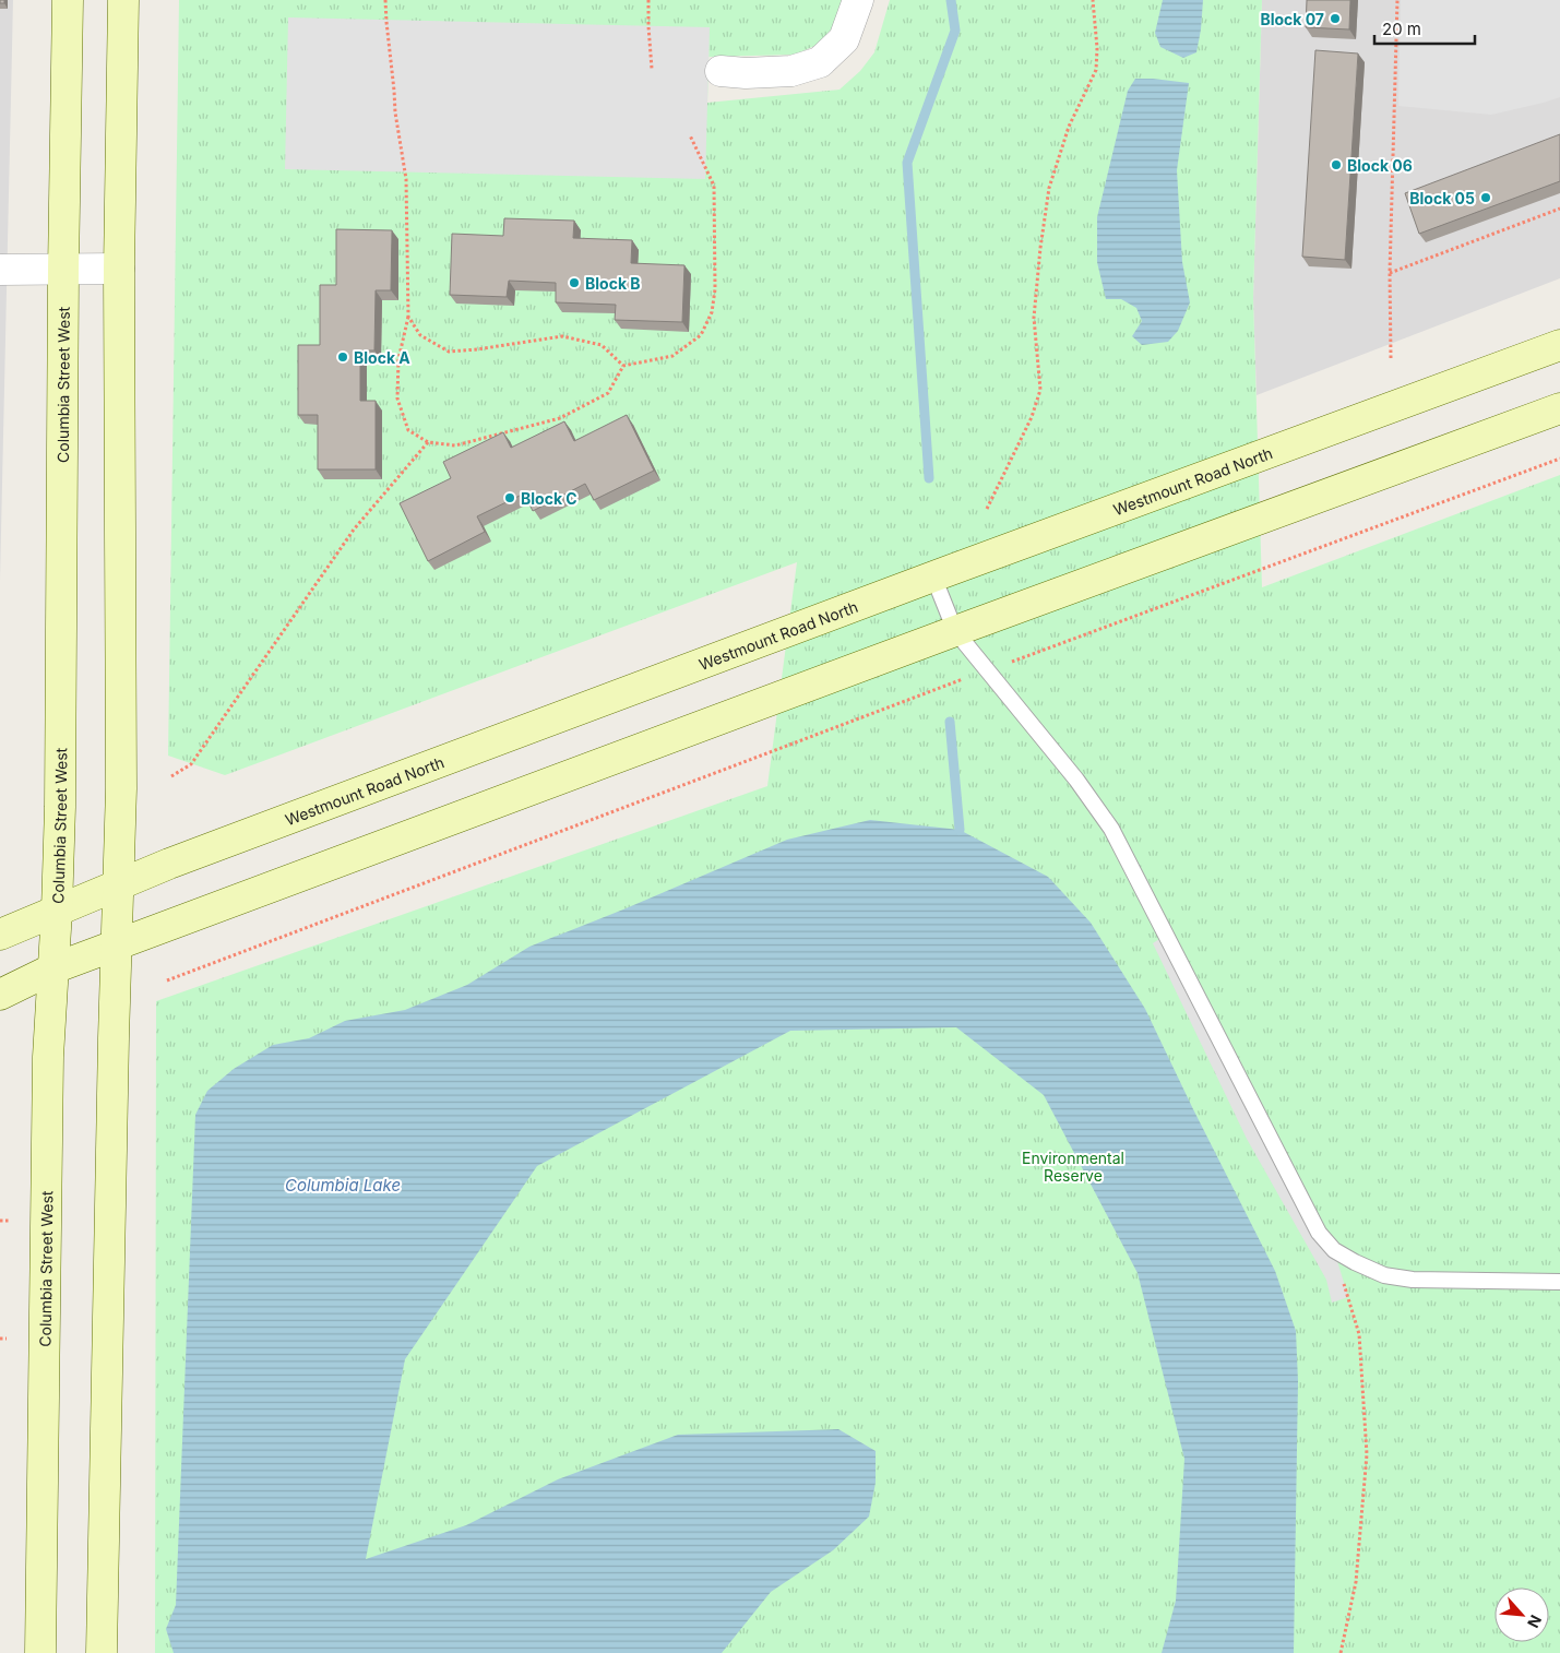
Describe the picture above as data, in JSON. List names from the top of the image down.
{
  "streets": {
    "main road": ["Columbia Street West", "Westmount Road North"]
  },
  "crossings": [
    ["Columbia Street West", "Westmount Road North"]
  ],
  "water": ["Columbia Lake"],
  "parks": ["Environmental Reserve"],
  "places": [
    "Block 07",
    "Block 06",
    "Block 05",
    "Block B",
    "Block A",
    "Block C"
  ],
  "scale_bar": "20 m",
  "north": "bottom right"
}
